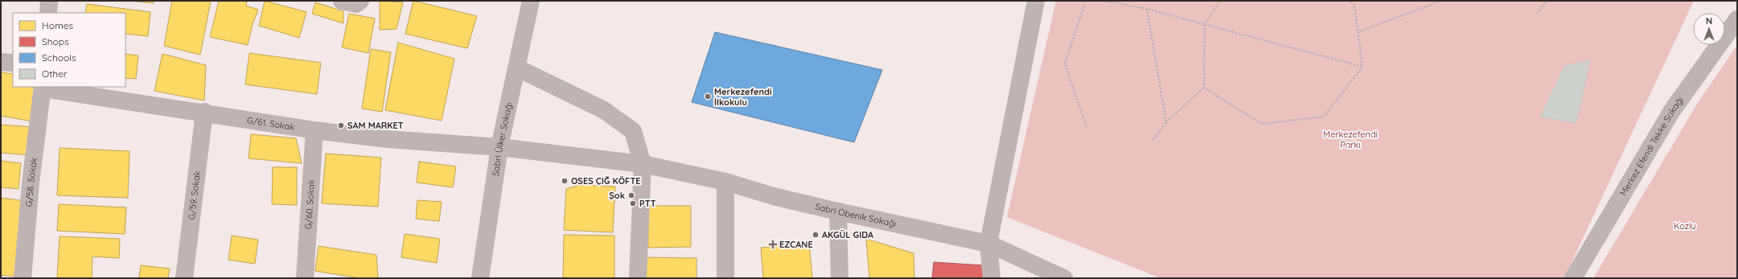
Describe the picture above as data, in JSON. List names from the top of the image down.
{
  "streets": {
    "street": [
      "G/61. Sokak",
      "Sabri Ülker Sokağı",
      "Merkez Efendi Tekke Sokağı",
      "G/58. Sokak",
      "G/59. Sokak",
      "G/60. Sokak",
      "Sabri Obenik Sokağı"
    ]
  },
  "crossings": [
    ["G/61. Sokak", "Sabri Ülker Sokağı"],
    ["G/61. Sokak", "G/58. Sokak"],
    ["G/61. Sokak", "G/59. Sokak"],
    ["G/61. Sokak", "G/60. Sokak"],
    ["G/61. Sokak", "Sabri Obenik Sokağı"]
  ],
  "parks": ["Merkezefendi Parkı", "Kozlu"],
  "places": {
    "other": [
      "Merkezefendi İlkokulu",
      "SAM MARKET",
      "OSES ÇIĞ KÖFTE",
      "Şok",
      "PTT",
      "AKGÜL GIDA"
    ],
    "health": ["EZCANE"]
  },
  "legend": [
    "Homes",
    "Shops",
    "Schools",
    "Other"
  ],
  "north": "top"
}
